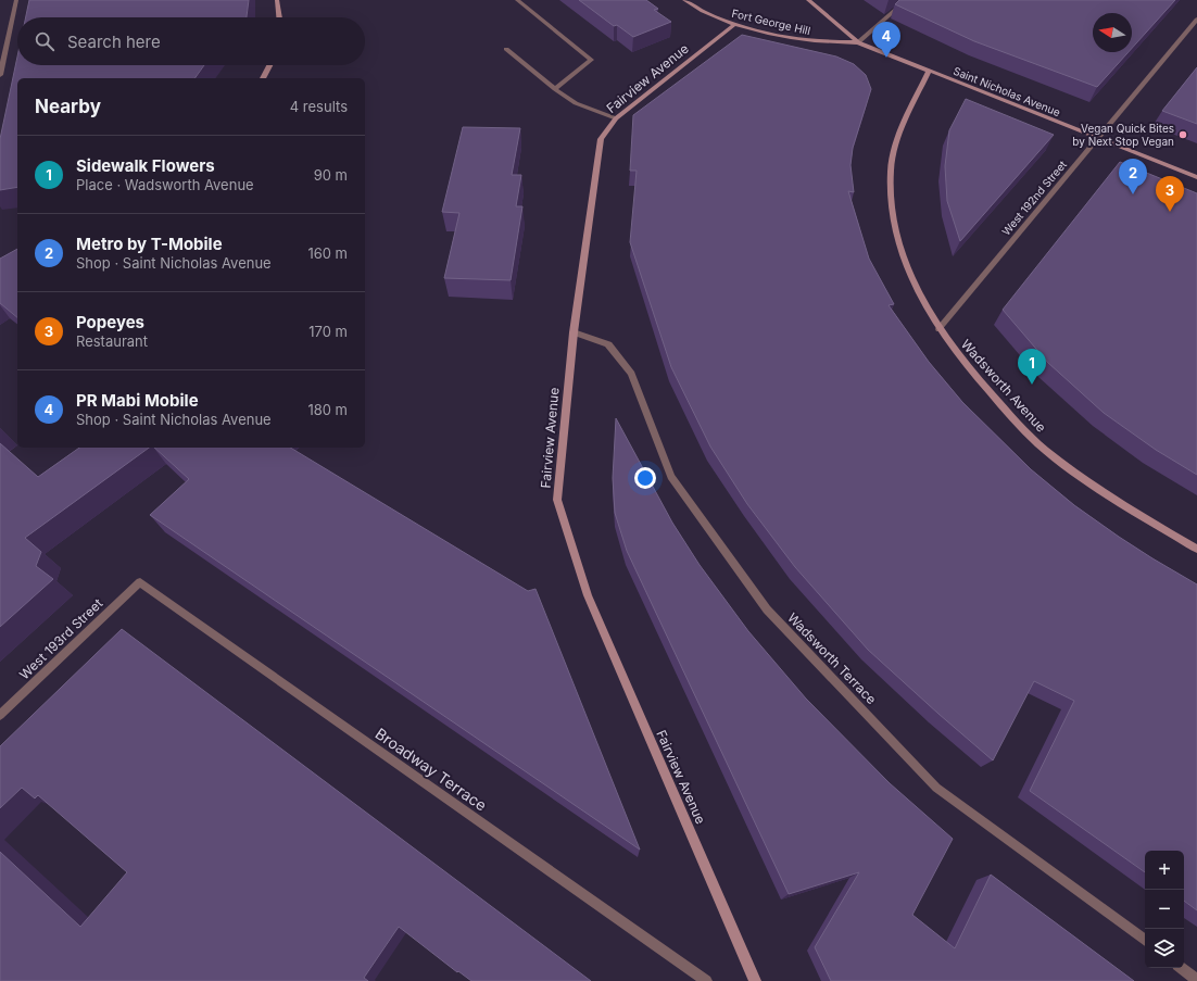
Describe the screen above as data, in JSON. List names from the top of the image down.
{
  "streets": {
    "street": [
      "Fort George Hill",
      "Fairview Avenue",
      "Saint Nicholas Avenue",
      "West 192nd Street",
      "Wadsworth Avenue",
      "West 193rd Street",
      "Wadsworth Terrace",
      "Broadway Terrace"
    ]
  },
  "crossings": [
    ["Fort George Hill", "Fairview Avenue"],
    ["Fort George Hill", "Saint Nicholas Avenue"],
    ["Fairview Avenue", "Wadsworth Terrace"],
    ["Saint Nicholas Avenue", "West 192nd Street"],
    ["Saint Nicholas Avenue", "Wadsworth Avenue"],
    ["West 192nd Street", "Wadsworth Avenue"],
    ["West 193rd Street", "Broadway Terrace"]
  ],
  "places": ["Vegan Quick Bites by Next Stop Vegan"],
  "north": "left",
  "page": {
    "search": "Search here",
    "pins": [
      "4",
      "2",
      "3",
      "1"
    ],
    "heading": ["Nearby", "4 results"],
    "list": [
      {
        "mark": "1",
        "name": "Sidewalk Flowers",
        "note": "Place · Wadsworth Avenue",
        "value": "90 m"
      },
      {
        "mark": "2",
        "name": "Metro by T-Mobile",
        "note": "Shop · Saint Nicholas Avenue",
        "value": "160 m"
      },
      {
        "mark": "3",
        "name": "Popeyes",
        "note": "Restaurant",
        "value": "170 m"
      },
      {
        "mark": "4",
        "name": "PR Mabi Mobile",
        "note": "Shop · Saint Nicholas Avenue",
        "value": "180 m"
      }
    ],
    "map_buttons": ["+", "−"]
  }
}
